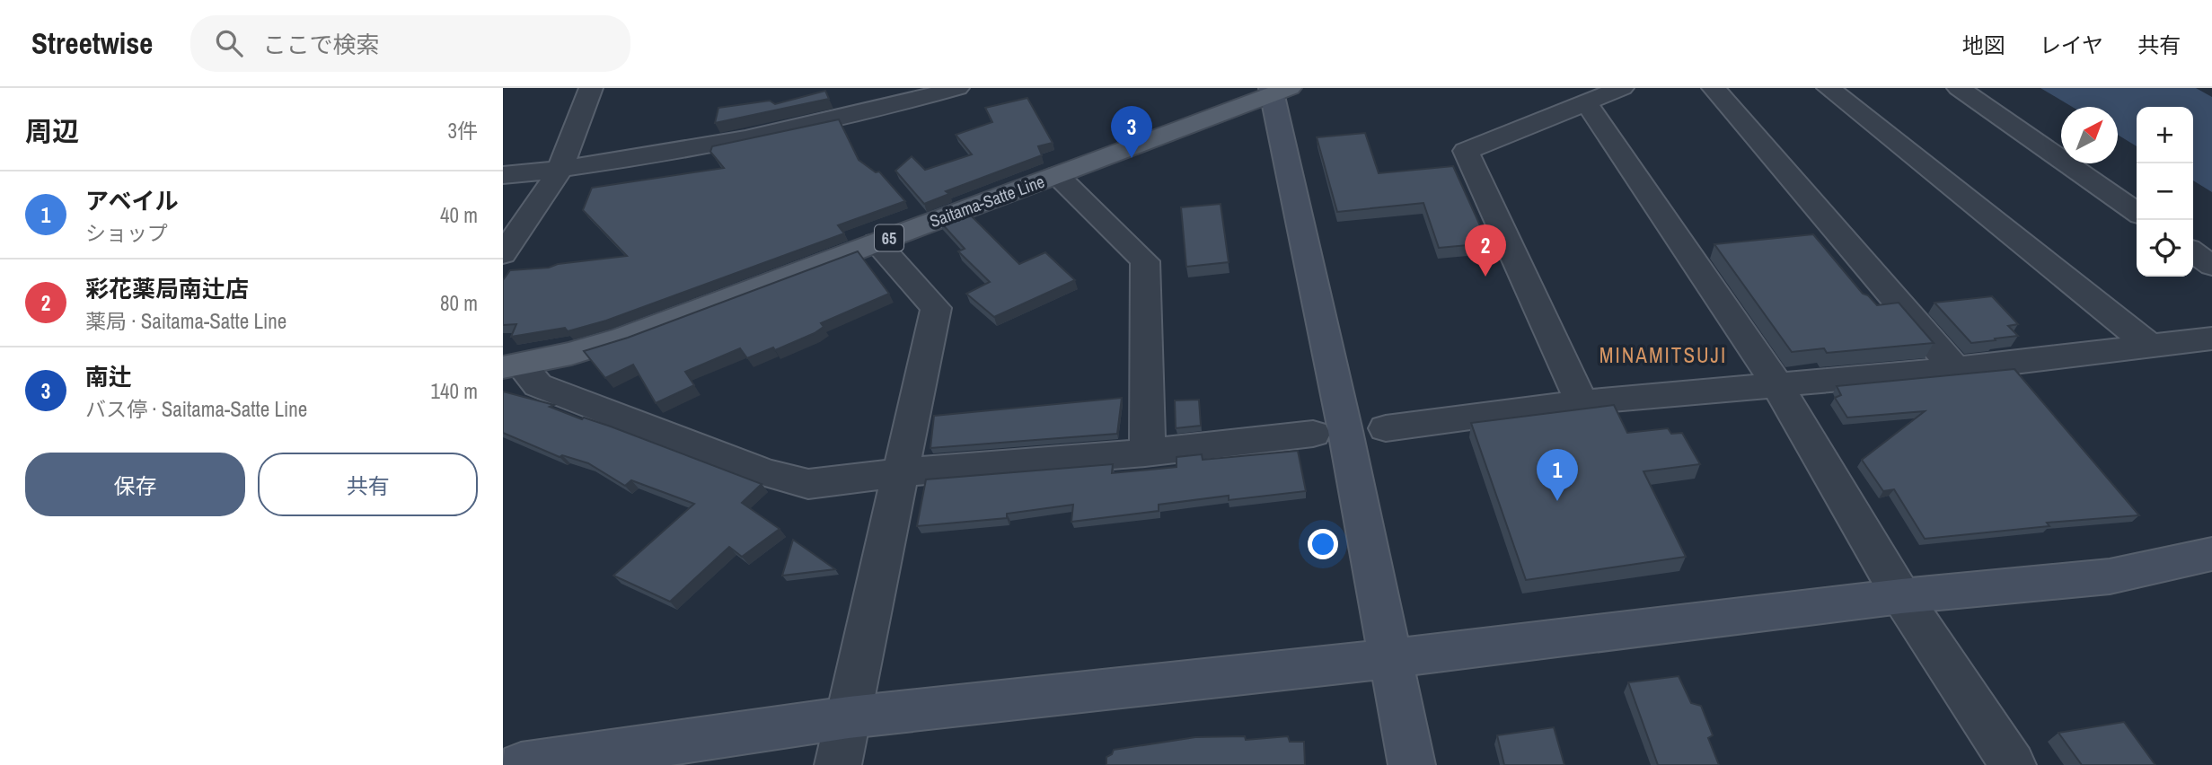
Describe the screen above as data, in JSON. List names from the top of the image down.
{
  "streets": {
    "main road": ["Saitama-Satte Line", "65"]
  },
  "districts": ["MINAMITSUJI"],
  "north": "top right",
  "page": {
    "header": "Streetwise",
    "search": "ここで検索",
    "nav": ["地図", "レイヤ", "共有"],
    "heading": ["周辺", "3件"],
    "pins": ["3", "2", "1"],
    "map_buttons": ["+", "−"],
    "list": [
      {
        "mark": "1",
        "name": "アベイル",
        "note": "ショップ",
        "value": "40 m"
      },
      {
        "mark": "2",
        "name": "彩花薬局南辻店",
        "note": "薬局 · Saitama-Satte Line",
        "value": "80 m"
      },
      {
        "mark": "3",
        "name": "南辻",
        "note": "バス停 · Saitama-Satte Line",
        "value": "140 m"
      }
    ],
    "buttons": ["保存", "共有"]
  }
}
